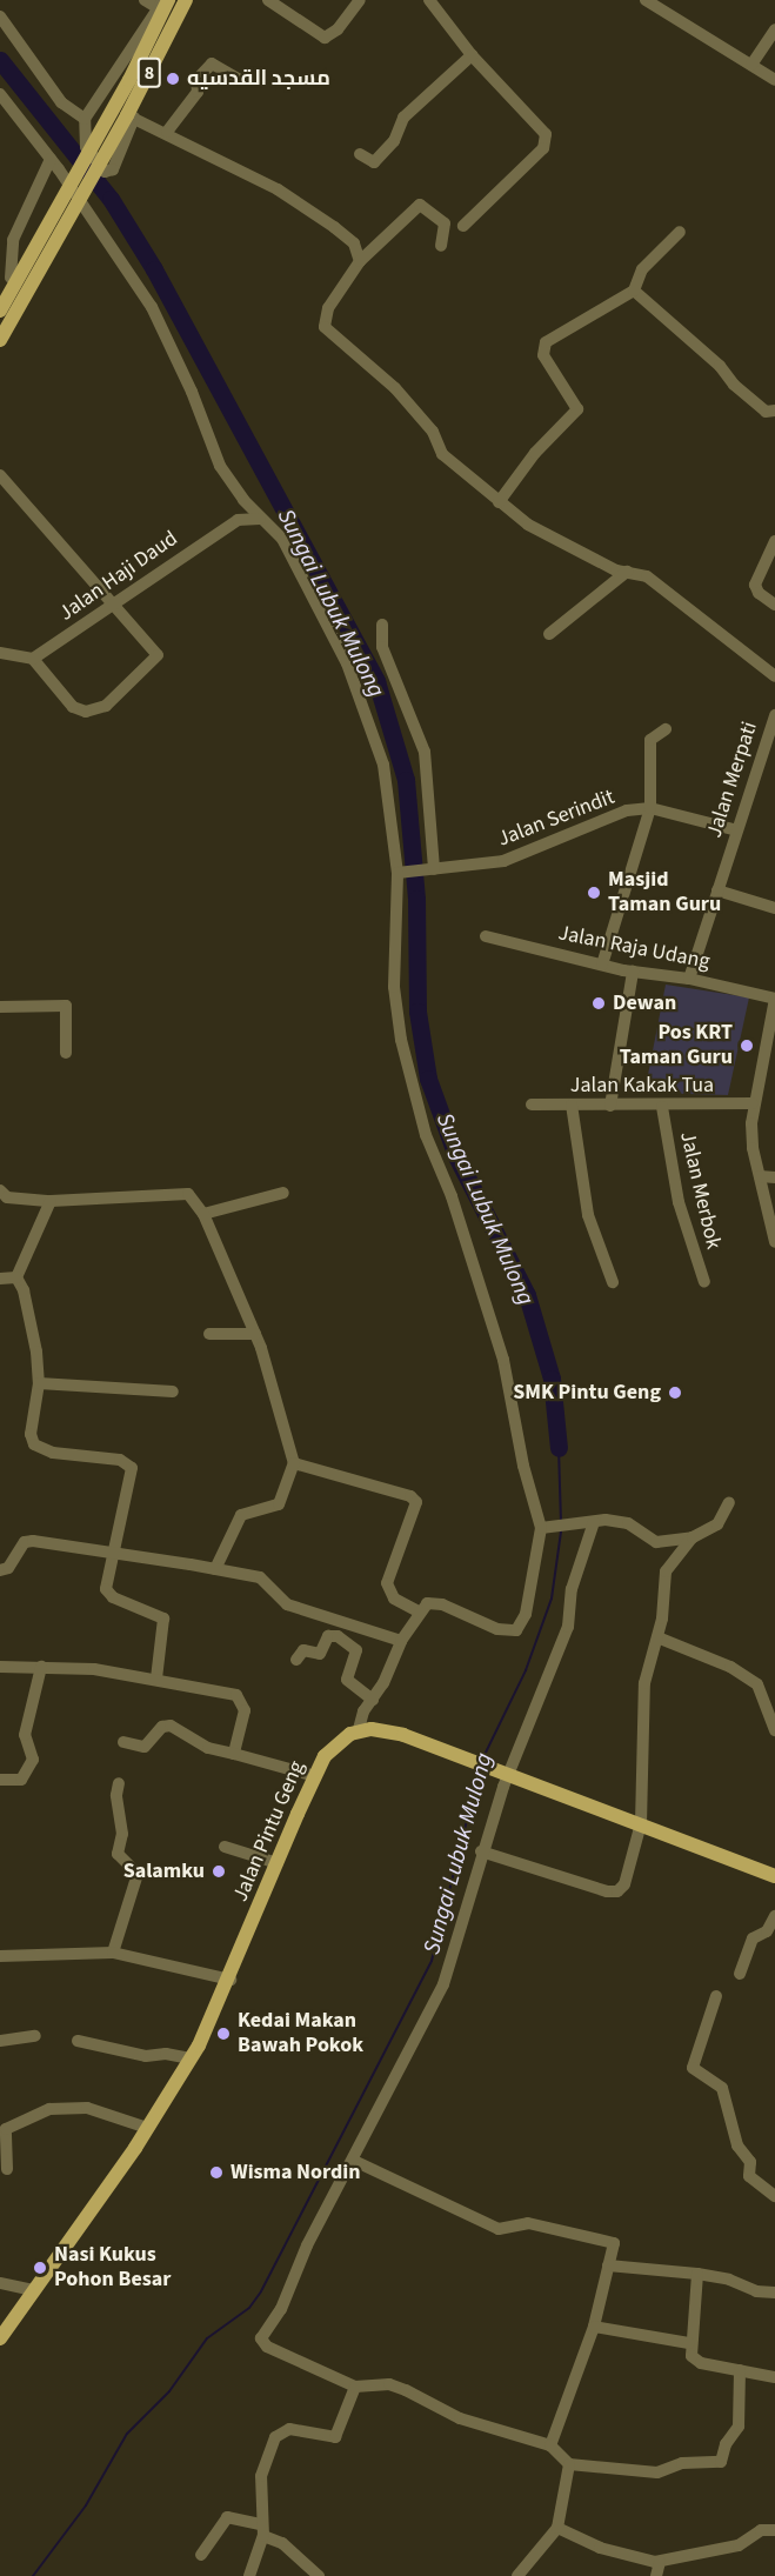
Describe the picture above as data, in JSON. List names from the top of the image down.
{
  "streets": {
    "main road": ["8", "Jalan Pintu Geng"],
    "street": [
      "Jalan Haji Daud",
      "Jalan Merpati",
      "Jalan Serindit",
      "Jalan Raja Udang",
      "Jalan Kakak Tua",
      "Jalan Merbok"
    ]
  },
  "crossings": [
    ["Jalan Merpati", "Jalan Serindit"],
    ["Jalan Merpati", "Jalan Raja Udang"],
    ["Jalan Kakak Tua", "Jalan Merbok"]
  ],
  "water": ["Sungai Lubuk Mulong"],
  "places": [
    "مسجد القدسيه",
    "Masjid Taman Guru",
    "Dewan",
    "Pos KRT Taman Guru",
    "SMK Pintu Geng",
    "Salamku",
    "Kedai Makan Bawah Pokok",
    "Wisma Nordin",
    "Nasi Kukus Pohon Besar"
  ]
}
